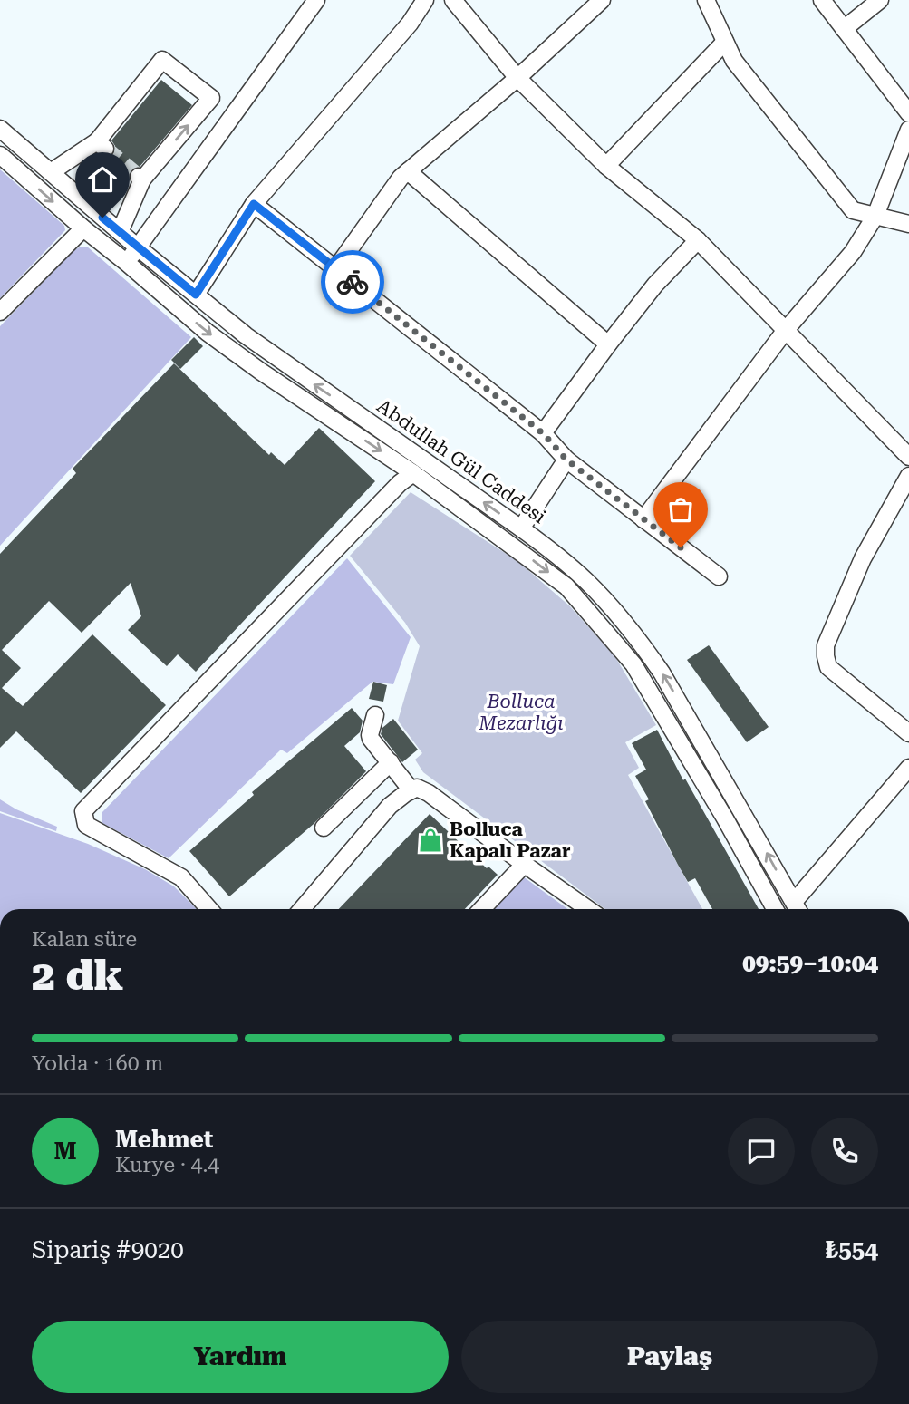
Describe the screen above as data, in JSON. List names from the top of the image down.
{
  "streets": {
    "street": ["Abdullah Gül Caddesi"]
  },
  "parks": ["Bolluca Mezarlığı"],
  "places": {
    "shop": ["Bolluca Kapalı Pazar"]
  },
  "page": {
    "heading": ["2 dk", "Kalan süre", "09:59–10:04"],
    "panel": [
      "Mehmet",
      "Kurye · 4.4",
      "Sipariş #9020",
      "₺554"
    ],
    "bar": "Yolda · 160 m",
    "round": "M",
    "buttons": ["Yardım", "Paylaş"]
  }
}
